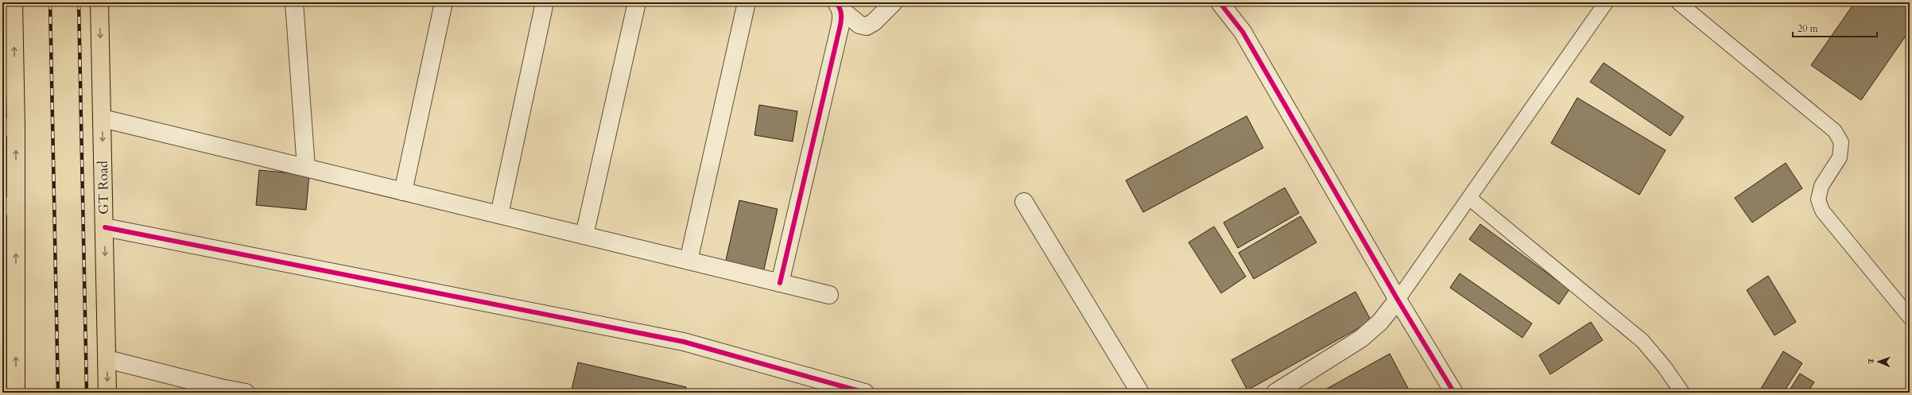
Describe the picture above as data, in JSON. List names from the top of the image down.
{
  "streets": {
    "highway": ["GT Road"]
  },
  "scale_bar": "20 m",
  "north": "left"
}
